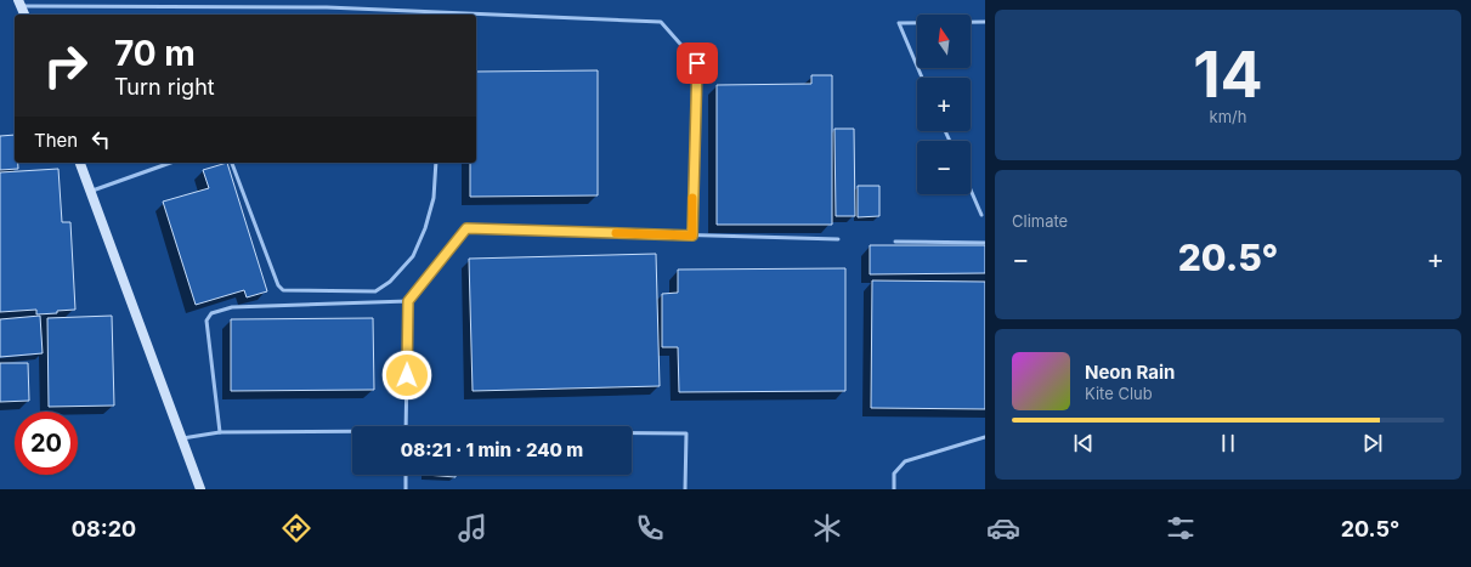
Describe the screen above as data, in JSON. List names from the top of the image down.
{
  "north": "top",
  "page": {
    "tile": [
      ["14", "km/h"],
      "Climate"
    ],
    "map_buttons": ["+", "−"],
    "turn": ["70 m", "Turn right"],
    "then": "Then",
    "heat": ["−", "20.5°", "+"],
    "song": ["Neon Rain", "Kite Club"],
    "limit": "20",
    "trip": "08:21 · 1 min · 240 m",
    "tabs": ["08:20", "20.5°"]
  }
}
